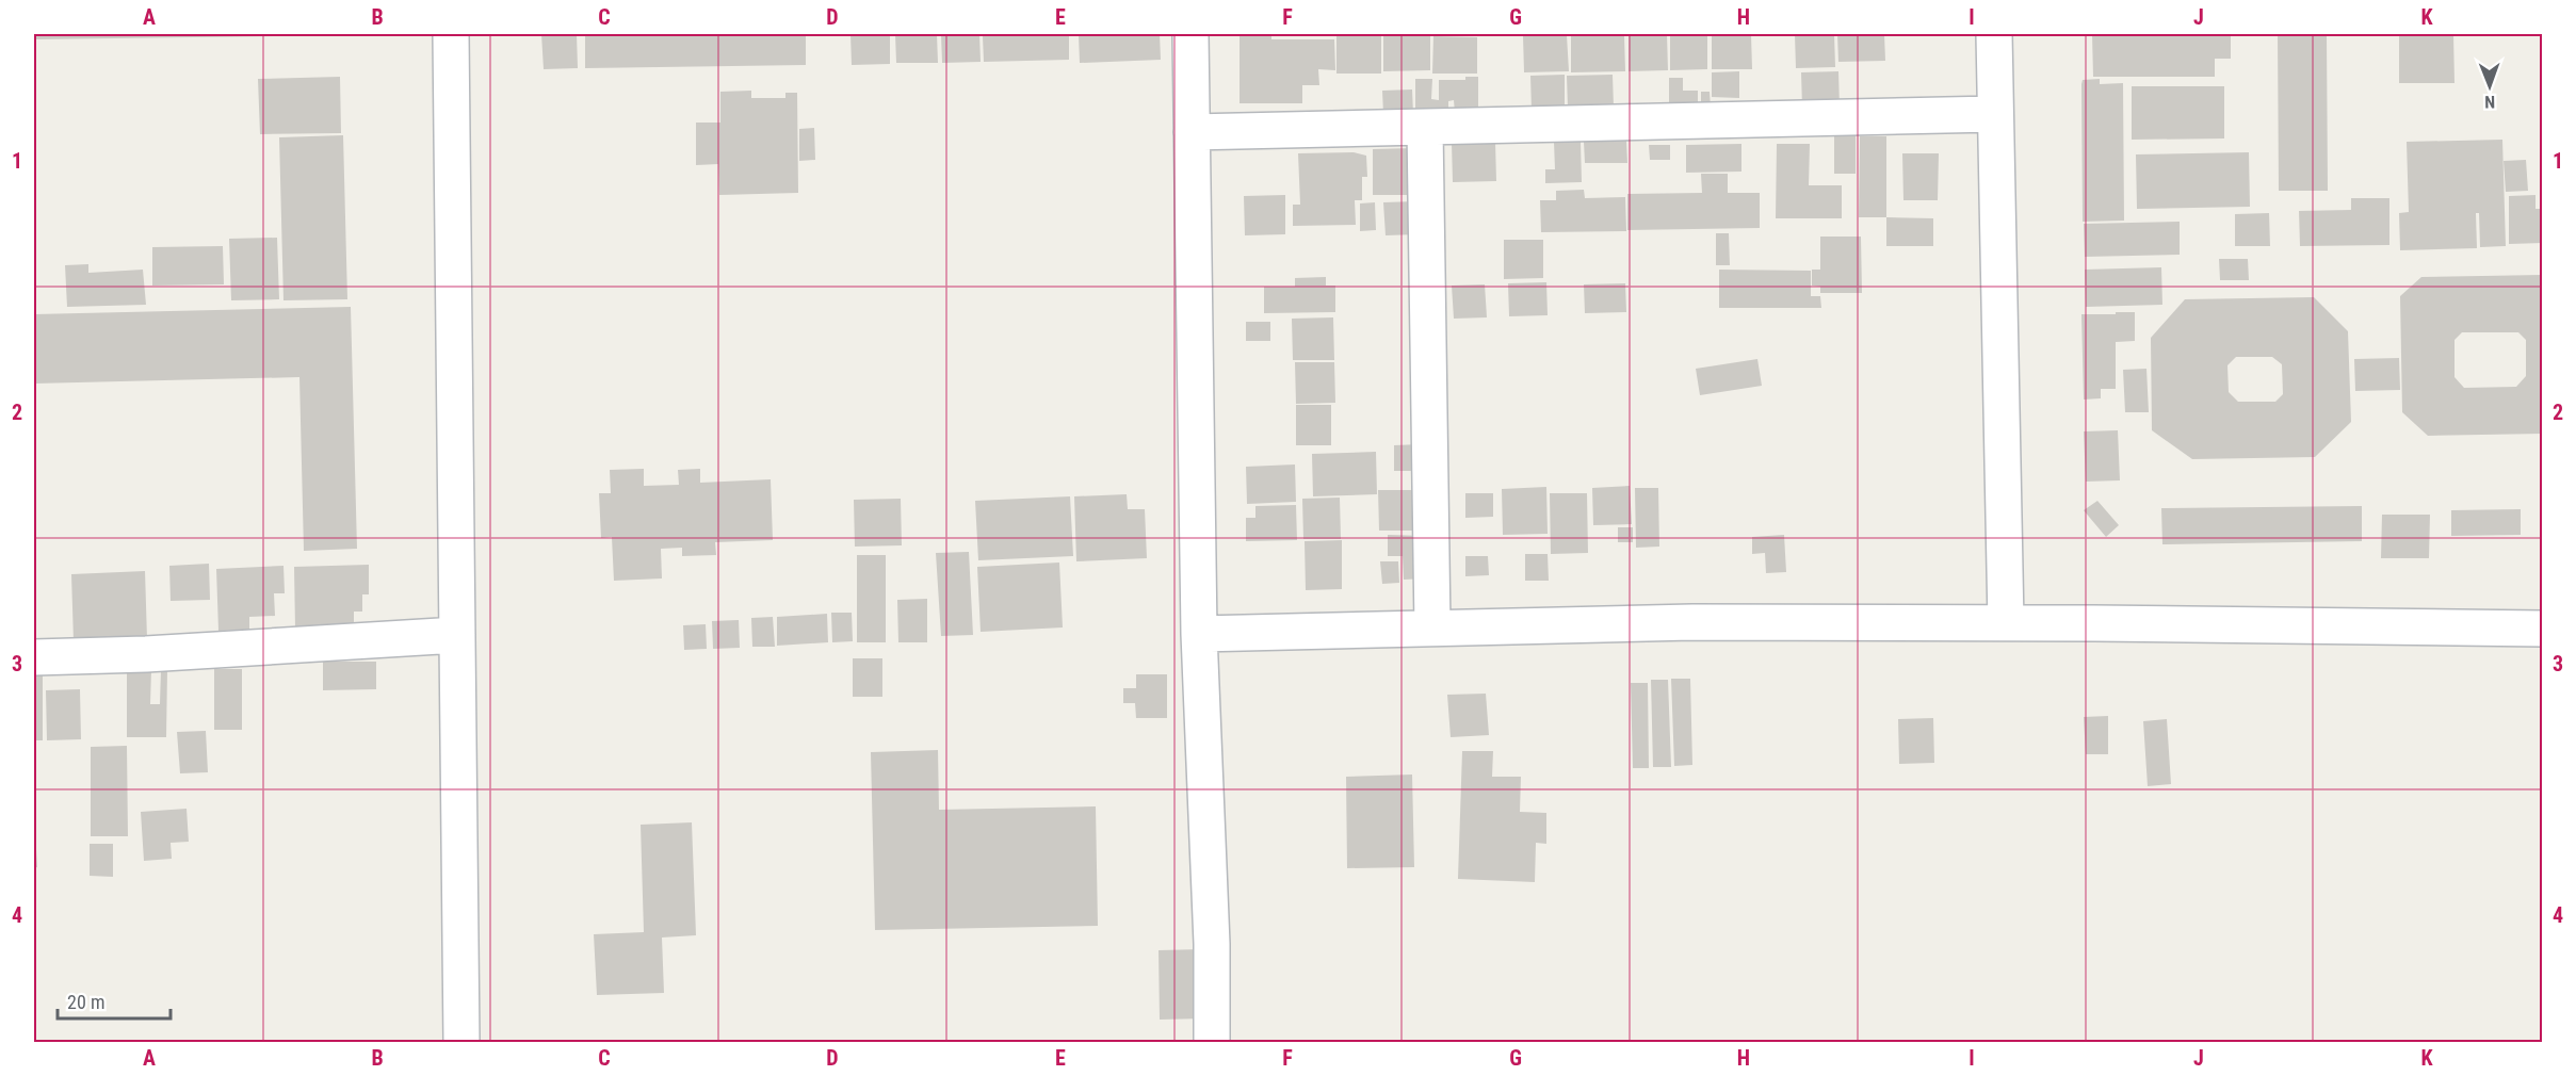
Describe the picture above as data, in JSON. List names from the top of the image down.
{
  "scale_bar": "20 m",
  "north": "bottom",
  "grid": {
    "columns": [
      "A",
      "B",
      "C",
      "D",
      "E",
      "F",
      "G",
      "H",
      "I",
      "J",
      "K"
    ],
    "rows": [
      "1",
      "2",
      "3",
      "4"
    ]
  }
}
